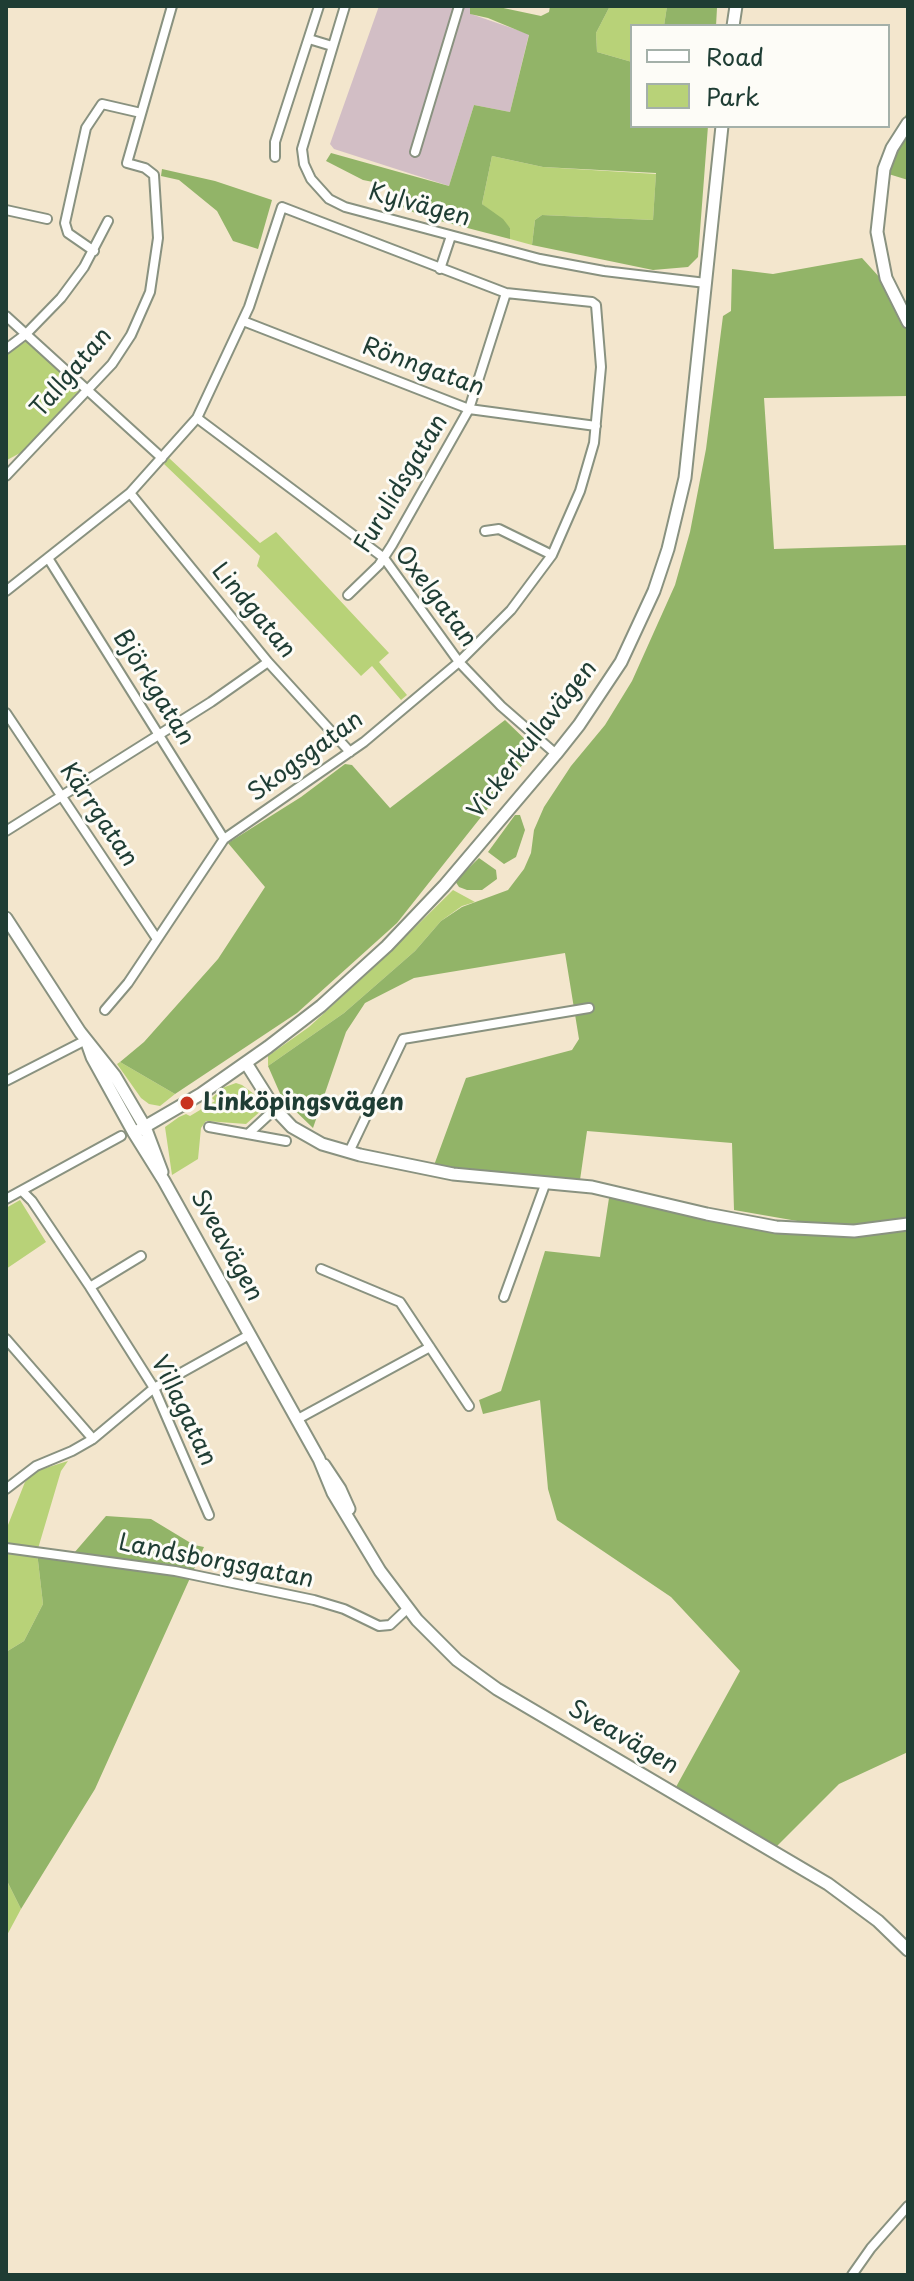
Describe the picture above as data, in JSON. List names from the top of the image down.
{
  "streets": {
    "main road": ["Vickerkullavägen", "Sveavägen"],
    "street": [
      "Kylvägen",
      "Rönngatan",
      "Tallgatan",
      "Furulidsgatan",
      "Oxelgatan",
      "Lindgatan",
      "Björkgatan",
      "Skogsgatan",
      "Kärrgatan",
      "Villagatan",
      "Landsborgsgatan"
    ]
  },
  "crossings": [
    ["Kylvägen", "Vickerkullavägen"],
    ["Rönngatan", "Furulidsgatan"],
    ["Rönngatan", "Skogsgatan"],
    ["Furulidsgatan", "Oxelgatan"],
    ["Furulidsgatan", "Skogsgatan"],
    ["Oxelgatan", "Vickerkullavägen"],
    ["Oxelgatan", "Skogsgatan"],
    ["Lindgatan", "Skogsgatan"],
    ["Björkgatan", "Skogsgatan"],
    ["Vickerkullavägen", "Sveavägen"],
    ["Skogsgatan", "Kärrgatan"],
    ["Sveavägen", "Landsborgsgatan"]
  ],
  "places": ["Linköpingsvägen"],
  "legend": ["Road", "Park"]
}
